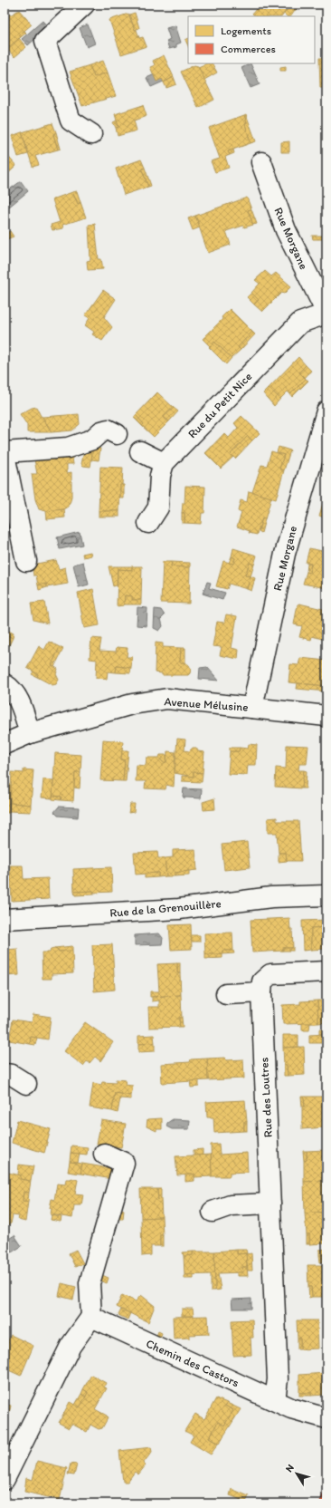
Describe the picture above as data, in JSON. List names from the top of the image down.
{
  "streets": {
    "street": [
      "Rue Morgane",
      "Rue du Petit Nice",
      "Avenue Mélusine",
      "Rue de la Grenouillère",
      "Rue des Loutres",
      "Chemin des Castors"
    ]
  },
  "crossings": [
    ["Rue Morgane", "Rue du Petit Nice"],
    ["Rue Morgane", "Avenue Mélusine"],
    ["Rue des Loutres", "Chemin des Castors"]
  ],
  "legend": ["Logements", "Commerces"],
  "north": "top left"
}
